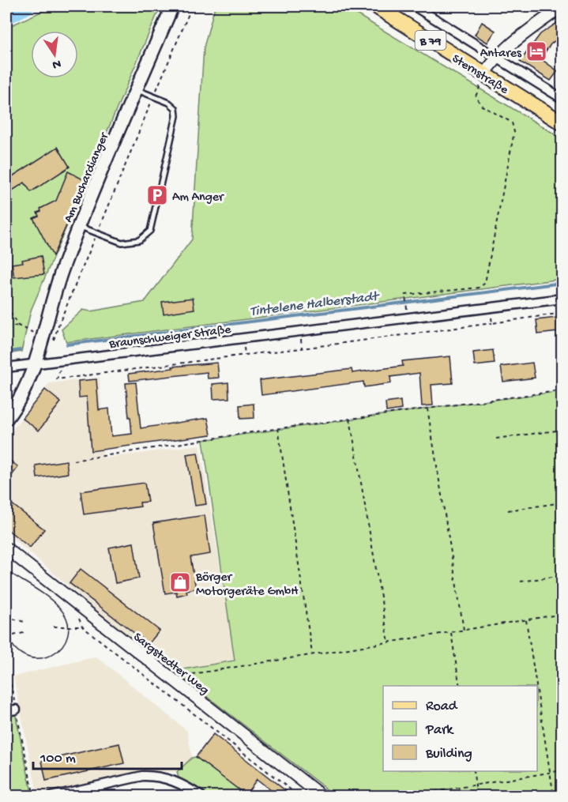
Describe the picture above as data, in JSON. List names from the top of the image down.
{
  "streets": {
    "main road": ["B 79", "Sternstraße", "Am Buchardianger"],
    "street": ["Braunschweiger Straße", "Sargstedter Weg"]
  },
  "crossings": [
    ["Am Buchardianger", "Braunschweiger Straße"]
  ],
  "water": ["Tintelene Halberstadt"],
  "places": {
    "hotel": ["Antares"],
    "parking": ["Am Anger"],
    "shop": ["Börger Motorgeräte GmbH"]
  },
  "legend": ["Road", "Park", "Building"],
  "scale_bar": "100 m",
  "north": "bottom"
}
